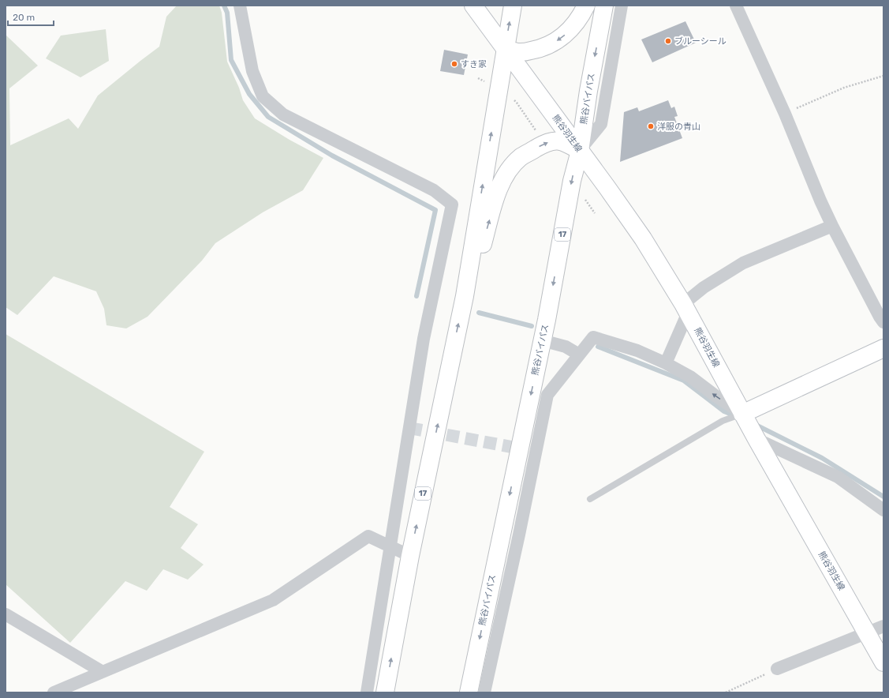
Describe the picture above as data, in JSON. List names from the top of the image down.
{
  "streets": {
    "main road": ["熊谷バイパス", "熊谷羽生線", "17"]
  },
  "crossings": [
    ["熊谷バイパス", "熊谷羽生線"],
    ["熊谷羽生線", "17"]
  ],
  "places": ["ブルーシール", "すき家", "洋服の青山"],
  "scale_bar": "20 m"
}
